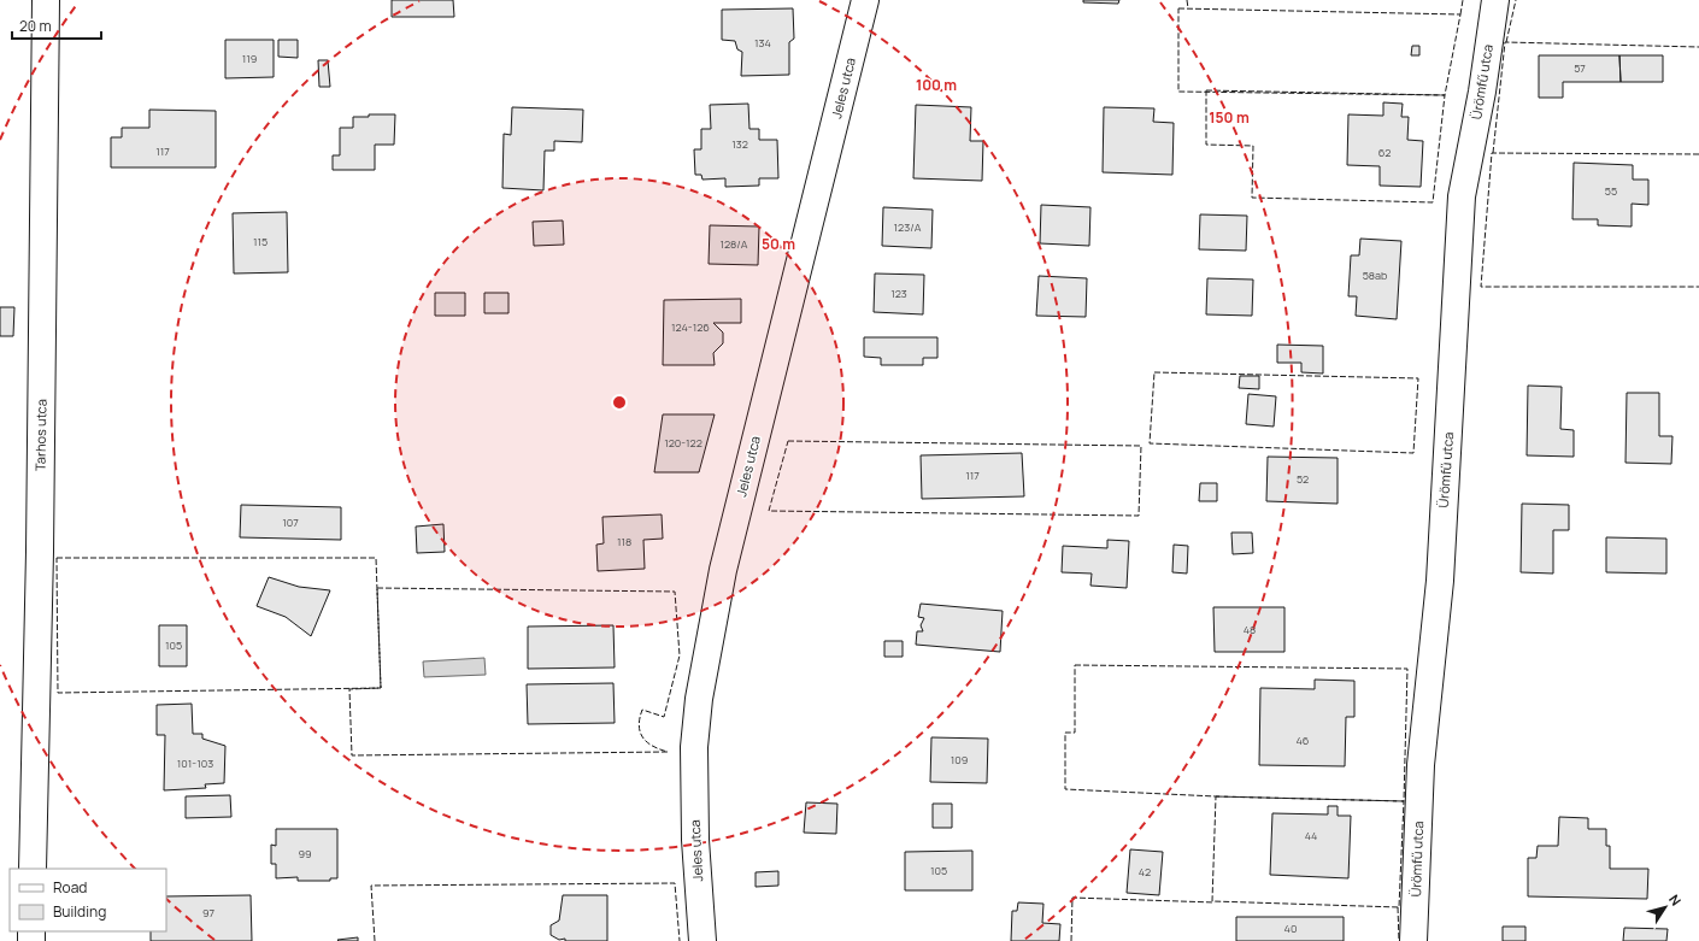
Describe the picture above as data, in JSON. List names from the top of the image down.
{
  "streets": {
    "street": ["Ürömfű utca", "Jeles utca", "Tarhos utca"]
  },
  "house_numbers": [
    "134",
    "119",
    "57",
    "132",
    "117",
    "62",
    "55",
    "123/A",
    "115",
    "128/A",
    "58ab",
    "123",
    "124-126",
    "120-122",
    "117",
    "52",
    "107",
    "118",
    "48",
    "105",
    "46",
    "109",
    "101-103",
    "44",
    "99",
    "105",
    "42",
    "97",
    "40"
  ],
  "legend": ["Road", "Building"],
  "scale_bar": "20 m",
  "north": "top right",
  "rings": ["100 m", "150 m", "50 m"]
}
